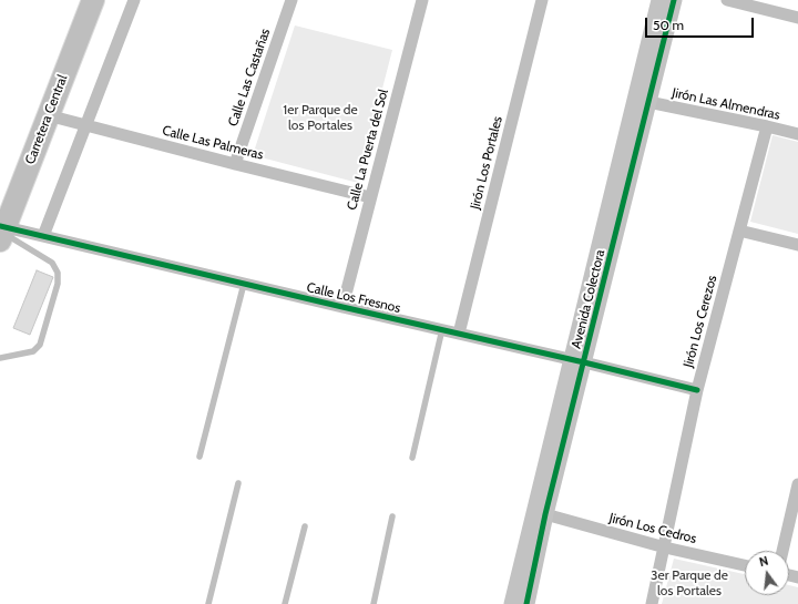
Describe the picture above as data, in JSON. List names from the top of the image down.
{
  "streets": {
    "highway": ["Carretera Central"],
    "street": [
      "Calle Las Castañas",
      "Jirón Las Almendras",
      "Calle Las Palmeras",
      "Calle La Puerta del Sol",
      "Jirón Los Portales",
      "Calle Los Fresnos",
      "Avenida Colectora",
      "Jirón Los Cerezos",
      "Jirón Los Cedros"
    ]
  },
  "crossings": [
    ["Calle Las Castañas", "Calle Las Palmeras"],
    ["Jirón Las Almendras", "Avenida Colectora"],
    ["Jirón Las Almendras", "Jirón Los Cerezos"],
    ["Carretera Central", "Calle Las Palmeras"],
    ["Carretera Central", "Calle Los Fresnos"],
    ["Calle Las Palmeras", "Calle La Puerta del Sol"],
    ["Calle La Puerta del Sol", "Calle Los Fresnos"],
    ["Jirón Los Portales", "Calle Los Fresnos"],
    ["Calle Los Fresnos", "Avenida Colectora"],
    ["Calle Los Fresnos", "Jirón Los Cerezos"],
    ["Avenida Colectora", "Jirón Los Cedros"],
    ["Jirón Los Cerezos", "Jirón Los Cedros"]
  ],
  "parks": ["1er Parque de los Portales", "3er Parque de los Portales"],
  "scale_bar": "50 m",
  "north": "top"
}
